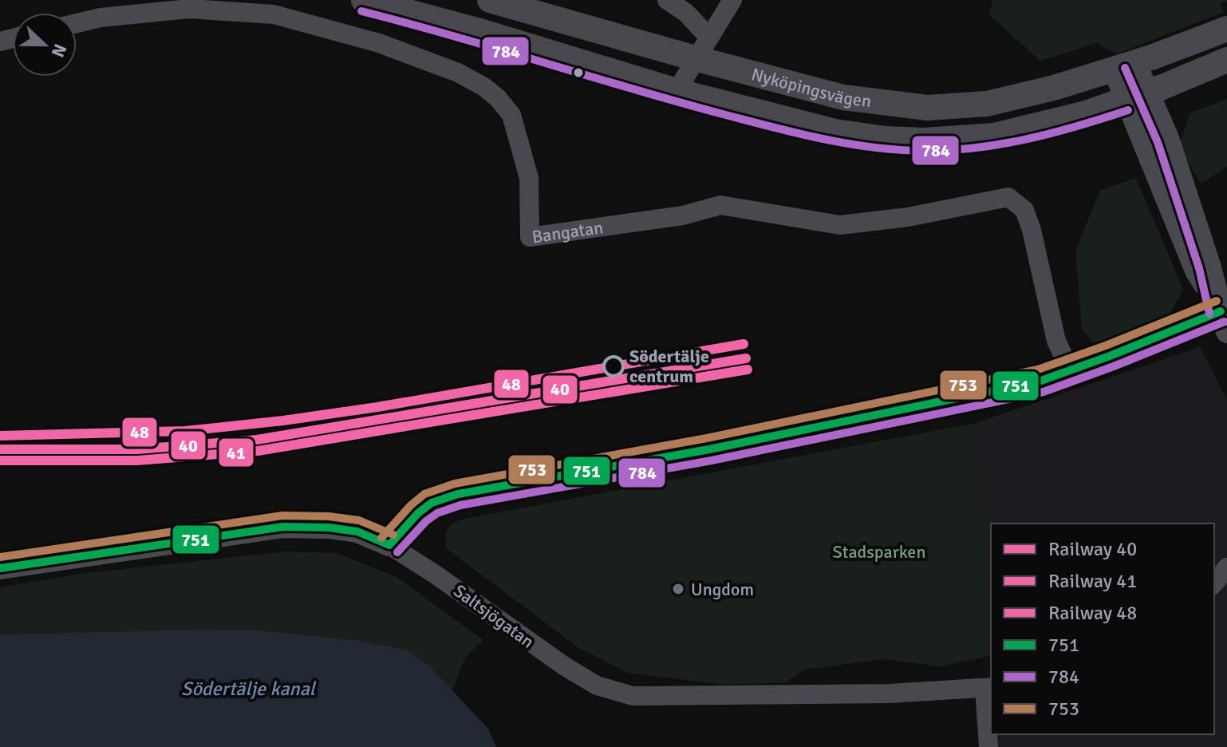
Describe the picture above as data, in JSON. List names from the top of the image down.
{
  "streets": {
    "main road": ["Nyköpingsvägen"],
    "street": ["Bangatan", "Saltsjögatan"]
  },
  "water": ["Södertälje kanal"],
  "parks": ["Stadsparken"],
  "places": ["Södertälje centrum", "Ungdom"],
  "lines": [
    "transit line 784",
    "transit line 753",
    "transit line 751",
    "rail line 48",
    "rail line 40",
    "rail line 41"
  ],
  "legend": [
    "Railway 40",
    "Railway 41",
    "Railway 48",
    "751",
    "784",
    "753"
  ],
  "north": "right"
}
